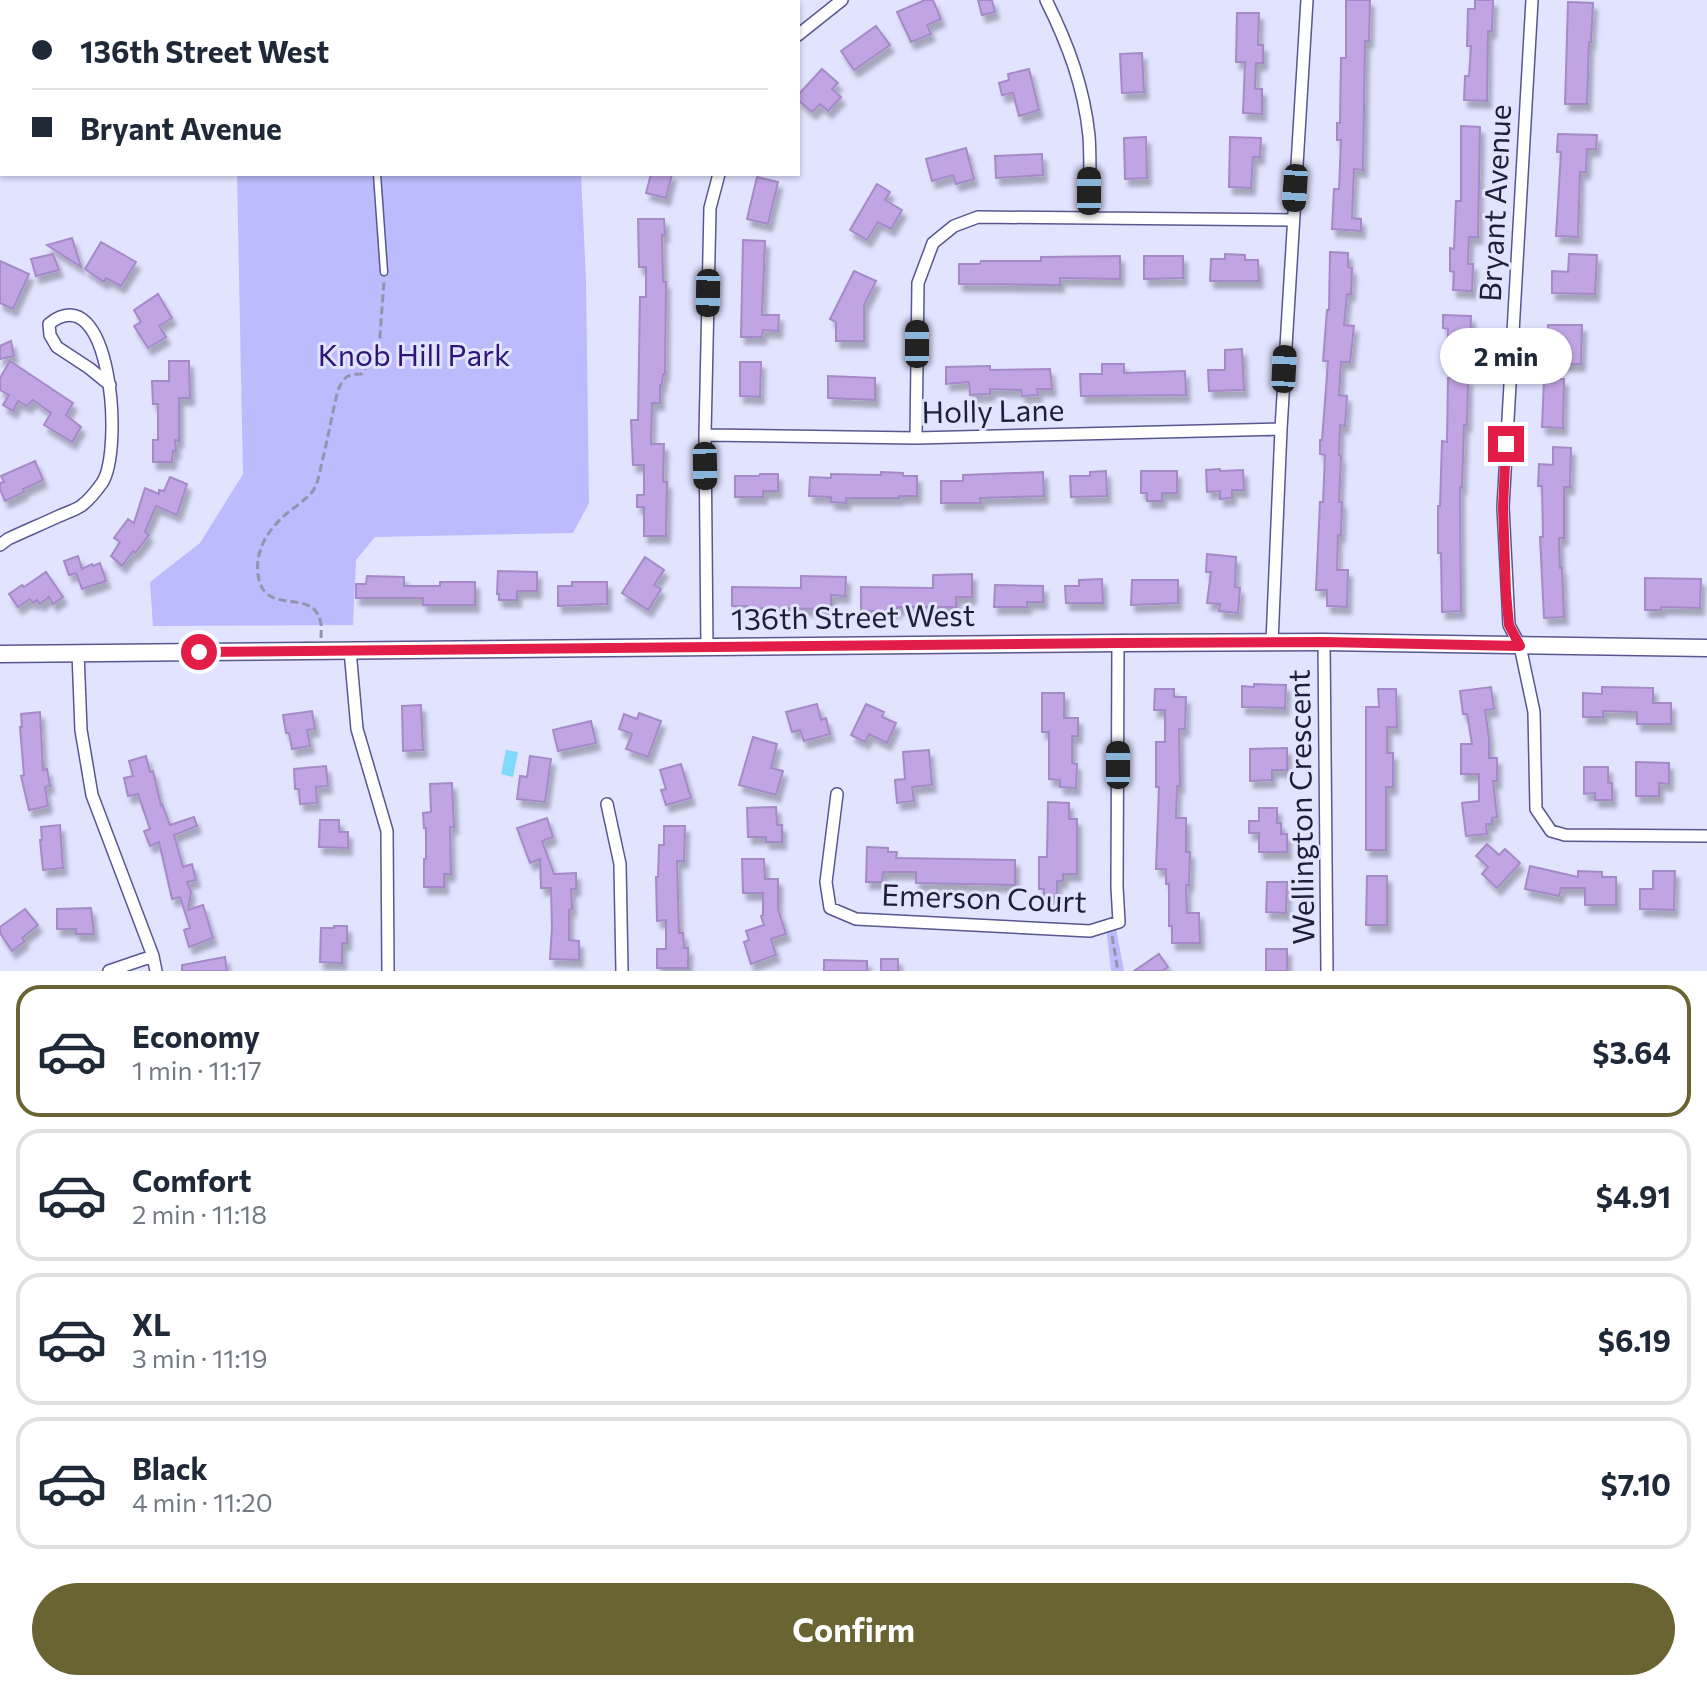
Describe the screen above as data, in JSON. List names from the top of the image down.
{
  "streets": {
    "street": [
      "Bryant Avenue",
      "Holly Lane",
      "136th Street West",
      "Wellington Crescent",
      "Emerson Court"
    ]
  },
  "crossings": [
    ["Bryant Avenue", "136th Street West"],
    ["136th Street West", "Wellington Crescent"],
    ["136th Street West", "Emerson Court"]
  ],
  "parks": ["Knob Hill Park"],
  "page": {
    "banner": ["136th Street West", "Bryant Avenue"],
    "bubble": "2 min",
    "list": [
      {
        "name": "Economy",
        "note": "1 min · 11:17",
        "value": "$3.64"
      },
      {
        "name": "Comfort",
        "note": "2 min · 11:18",
        "value": "$4.91"
      },
      {
        "name": "XL",
        "note": "3 min · 11:19",
        "value": "$6.19"
      },
      {
        "name": "Black",
        "note": "4 min · 11:20",
        "value": "$7.10"
      }
    ],
    "buttons": "Confirm"
  }
}
